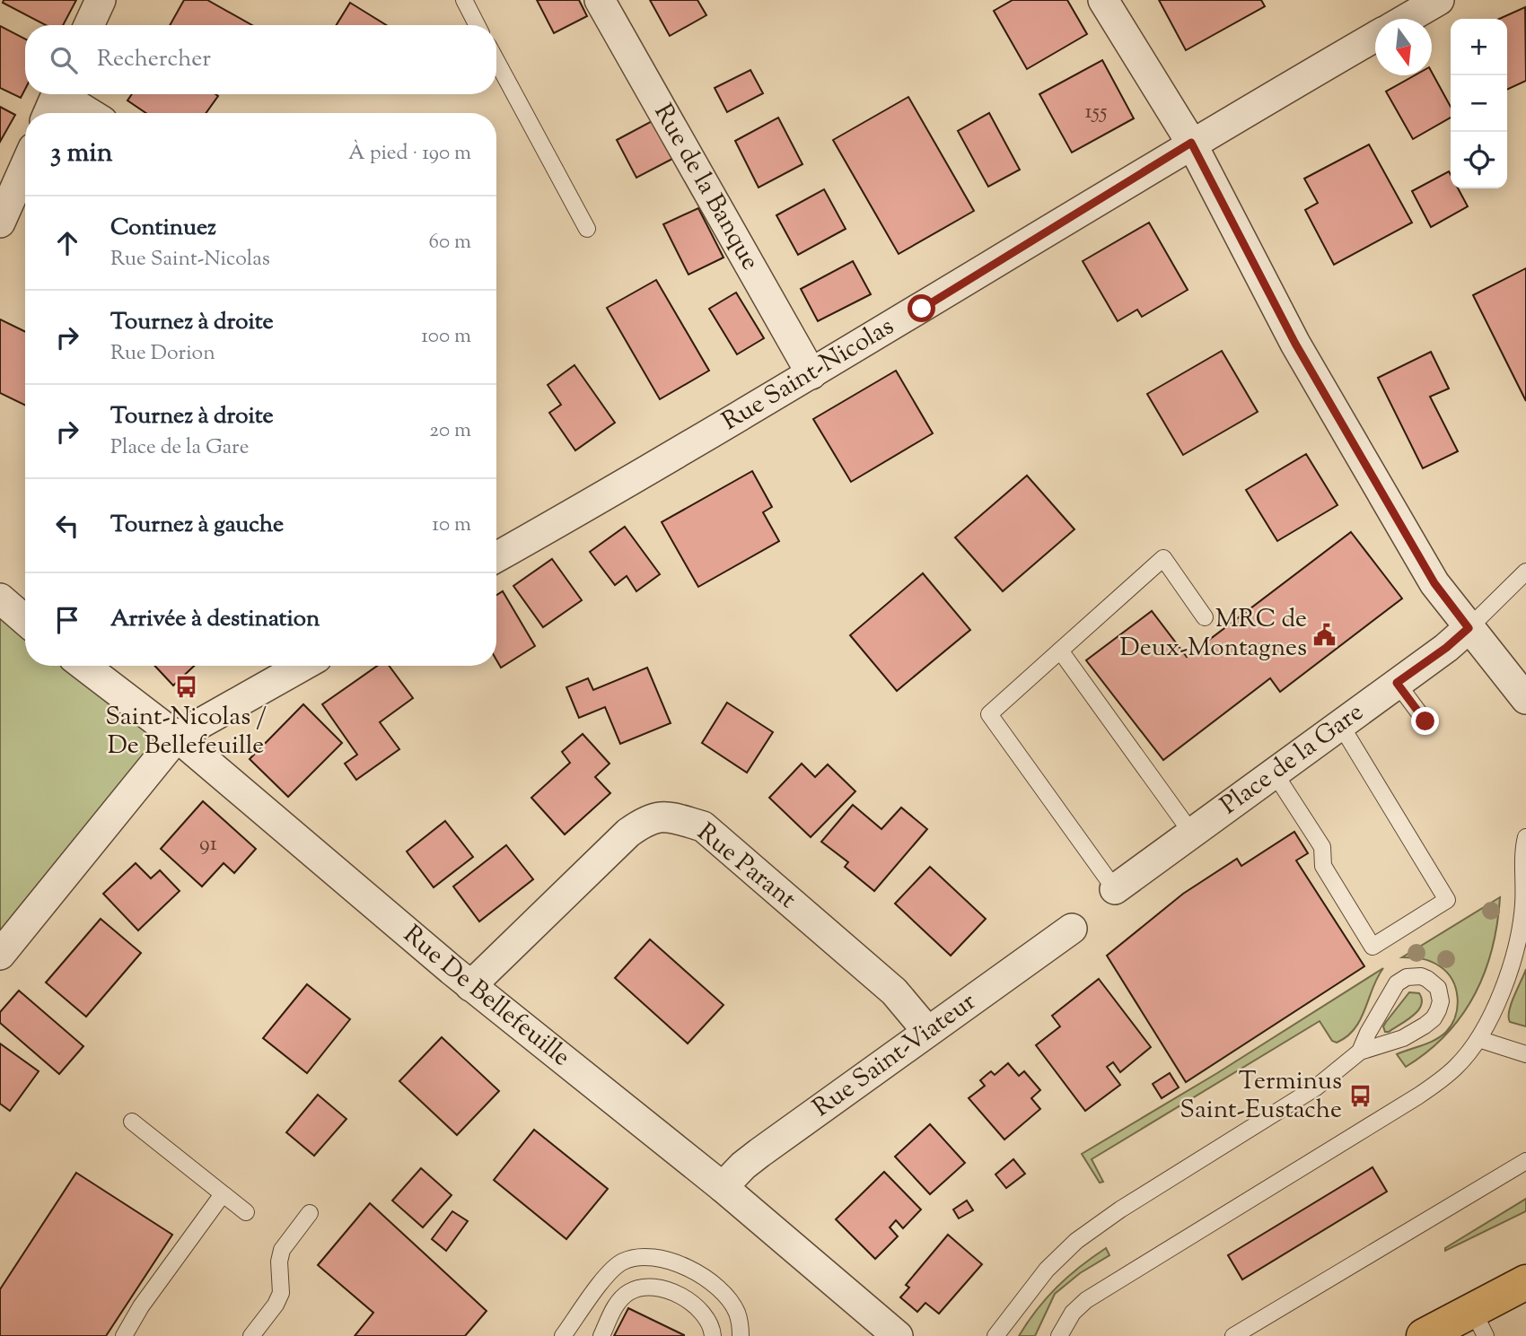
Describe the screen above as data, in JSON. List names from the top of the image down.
{
  "streets": {
    "street": [
      "Rue de la Banque",
      "Rue Saint-Nicolas",
      "Place de la Gare",
      "Rue Parant",
      "Rue De Bellefeuille",
      "Rue Saint-Viateur"
    ]
  },
  "crossings": [
    ["Rue de la Banque", "Rue Saint-Nicolas"],
    ["Rue Parant", "Rue De Bellefeuille"],
    ["Rue Parant", "Rue Saint-Viateur"],
    ["Rue De Bellefeuille", "Rue Saint-Viateur"]
  ],
  "places": {
    "public building": ["MRC de Deux-Montagnes"],
    "bus stop": ["Saint-Nicolas / De Bellefeuille", "Terminus Saint-Eustache"]
  },
  "house_numbers": ["155", "91"],
  "north": "bottom",
  "page": {
    "map_buttons": ["+", "−"],
    "search": "Rechercher",
    "heading": ["3 min", "À pied · 190 m"],
    "list": [
      ["Continuez", "Rue Saint-Nicolas", "60 m"],
      ["Tournez à droite", "Rue Dorion", "100 m"],
      ["Tournez à droite", "Place de la Gare", "20 m"],
      ["Tournez à gauche", "10 m"],
      "Arrivée à destination"
    ]
  }
}
